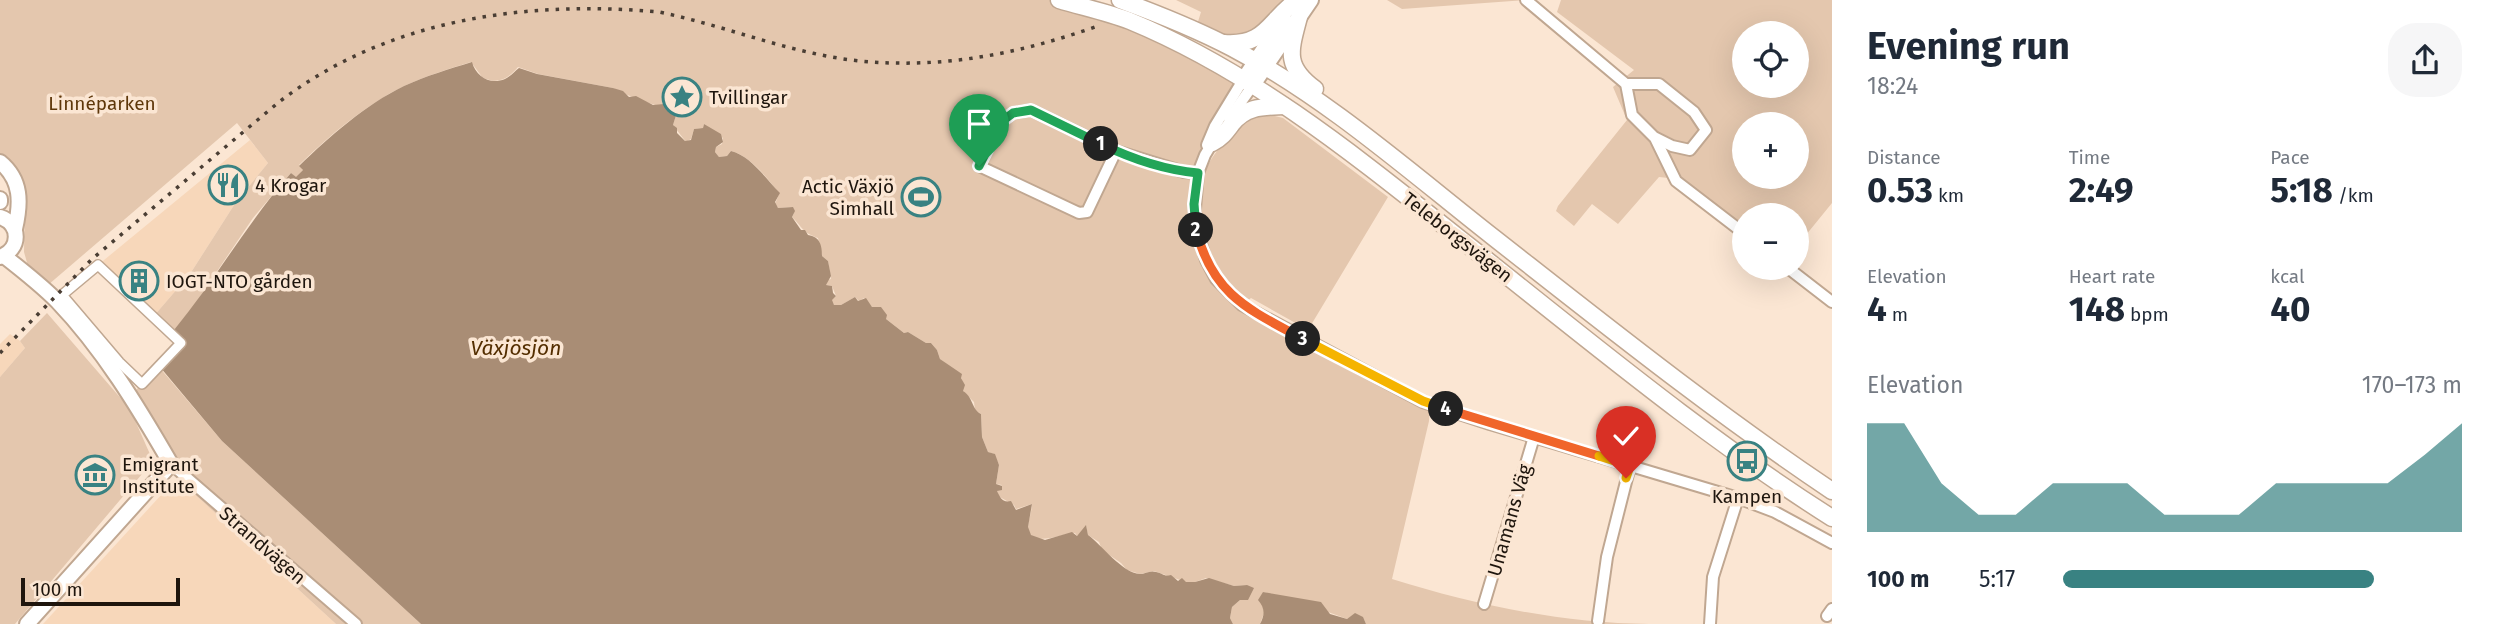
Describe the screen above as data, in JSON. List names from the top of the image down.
{
  "streets": {
    "main road": ["Teleborgsvägen"],
    "street": ["Unamans Väg", "Strandvägen"]
  },
  "water": ["Växjösjön"],
  "parks": ["Linnéparken"],
  "places": {
    "place": ["Tvillingar"],
    "restaurant": ["4 Krogar"],
    "sports": ["Actic Växjö Simhall"],
    "building": ["IOGT-NTO gården"],
    "bus stop": ["Kampen"],
    "museum": ["Emigrant Institute"]
  },
  "scale_bar": "100 m",
  "page": {
    "heading": ["Evening run", "18:24"],
    "map_buttons": ["+", "−"],
    "stats": [
      ["Distance", "0.53 km"],
      ["Time", "2:49"],
      ["Pace", "5:18 /km"],
      ["Elevation", "4 m"],
      ["Heart rate", "148 bpm"],
      ["kcal", "40"]
    ],
    "pins": [
      "1",
      "2",
      "3",
      "4"
    ],
    "chart": ["Elevation", "170–173 m"],
    "list": [
      {
        "name": "100 m",
        "note": "5:17"
      }
    ],
    "scale": "100 m"
  }
}
